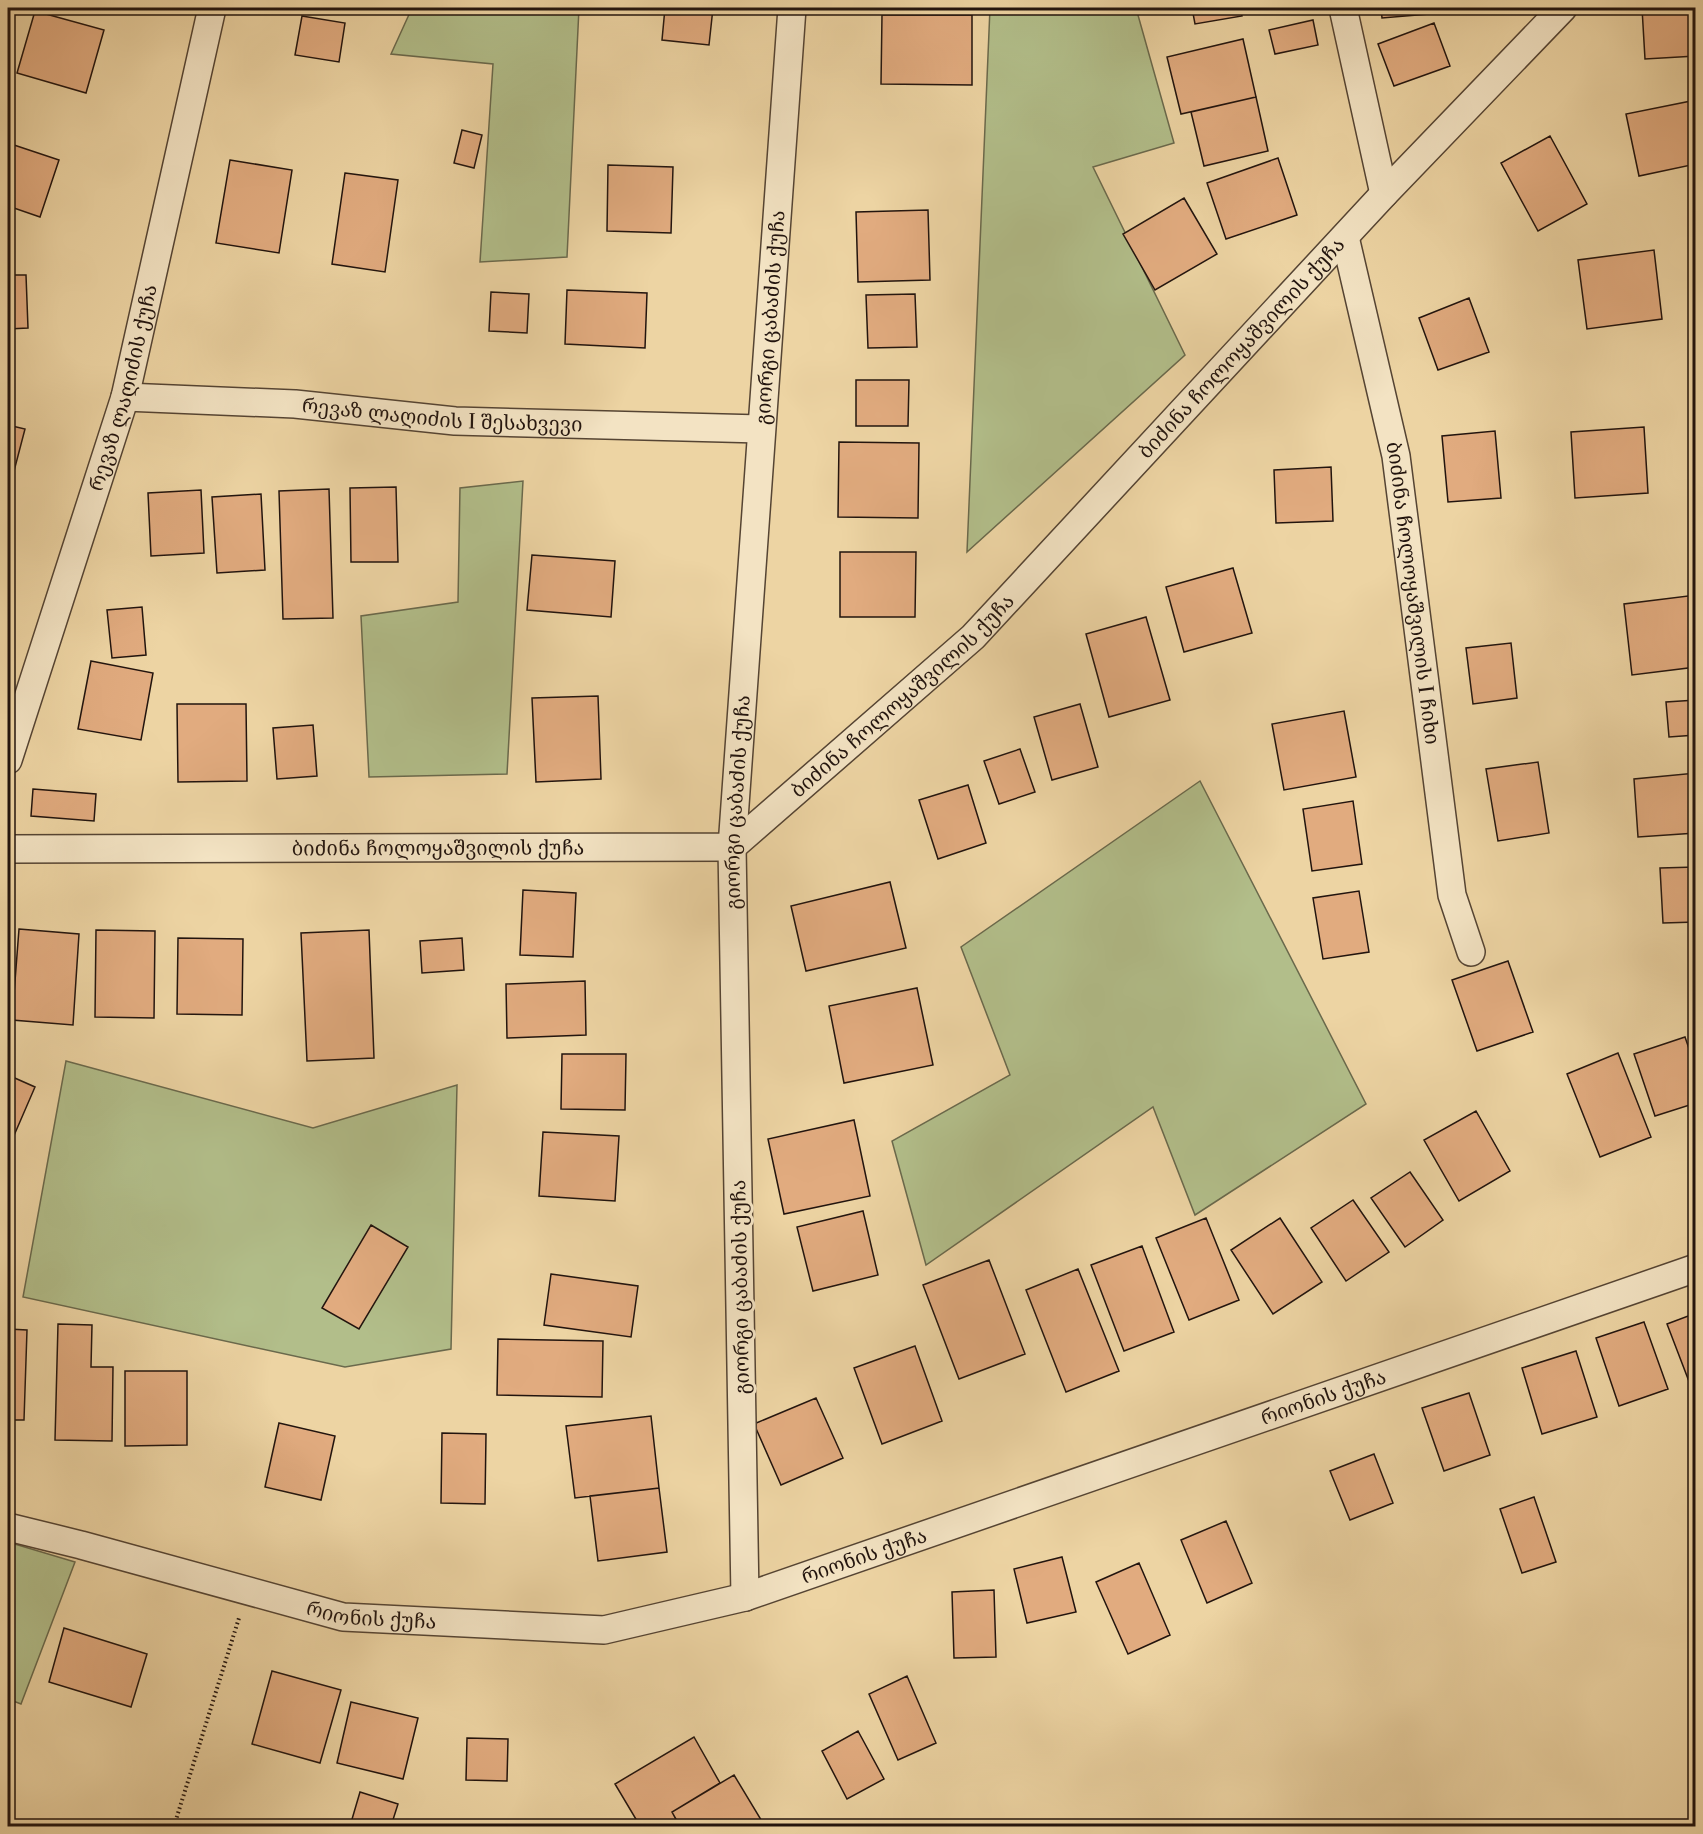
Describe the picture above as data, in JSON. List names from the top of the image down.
{
  "streets": {
    "street": [
      "გიორგი ცაბაძის ქუჩა",
      "ბიძინა ჩოლოყაშვილის ქუჩა",
      "რევაზ ლაღიძის ქუჩა",
      "რევაზ ლაღიძის I შესახვევი",
      "ბიძინა ჩოლოყაშვილის I ჩიხი",
      "რიონის ქუჩა"
    ]
  },
  "crossings": [
    ["გიორგი ცაბაძის ქუჩა", "ბიძინა ჩოლოყაშვილის ქუჩა"],
    ["გიორგი ცაბაძის ქუჩა", "რევაზ ლაღიძის I შესახვევი"],
    ["გიორგი ცაბაძის ქუჩა", "რიონის ქუჩა"],
    ["ბიძინა ჩოლოყაშვილის ქუჩა", "ბიძინა ჩოლოყაშვილის I ჩიხი"],
    ["რევაზ ლაღიძის ქუჩა", "რევაზ ლაღიძის I შესახვევი"]
  ]
}
